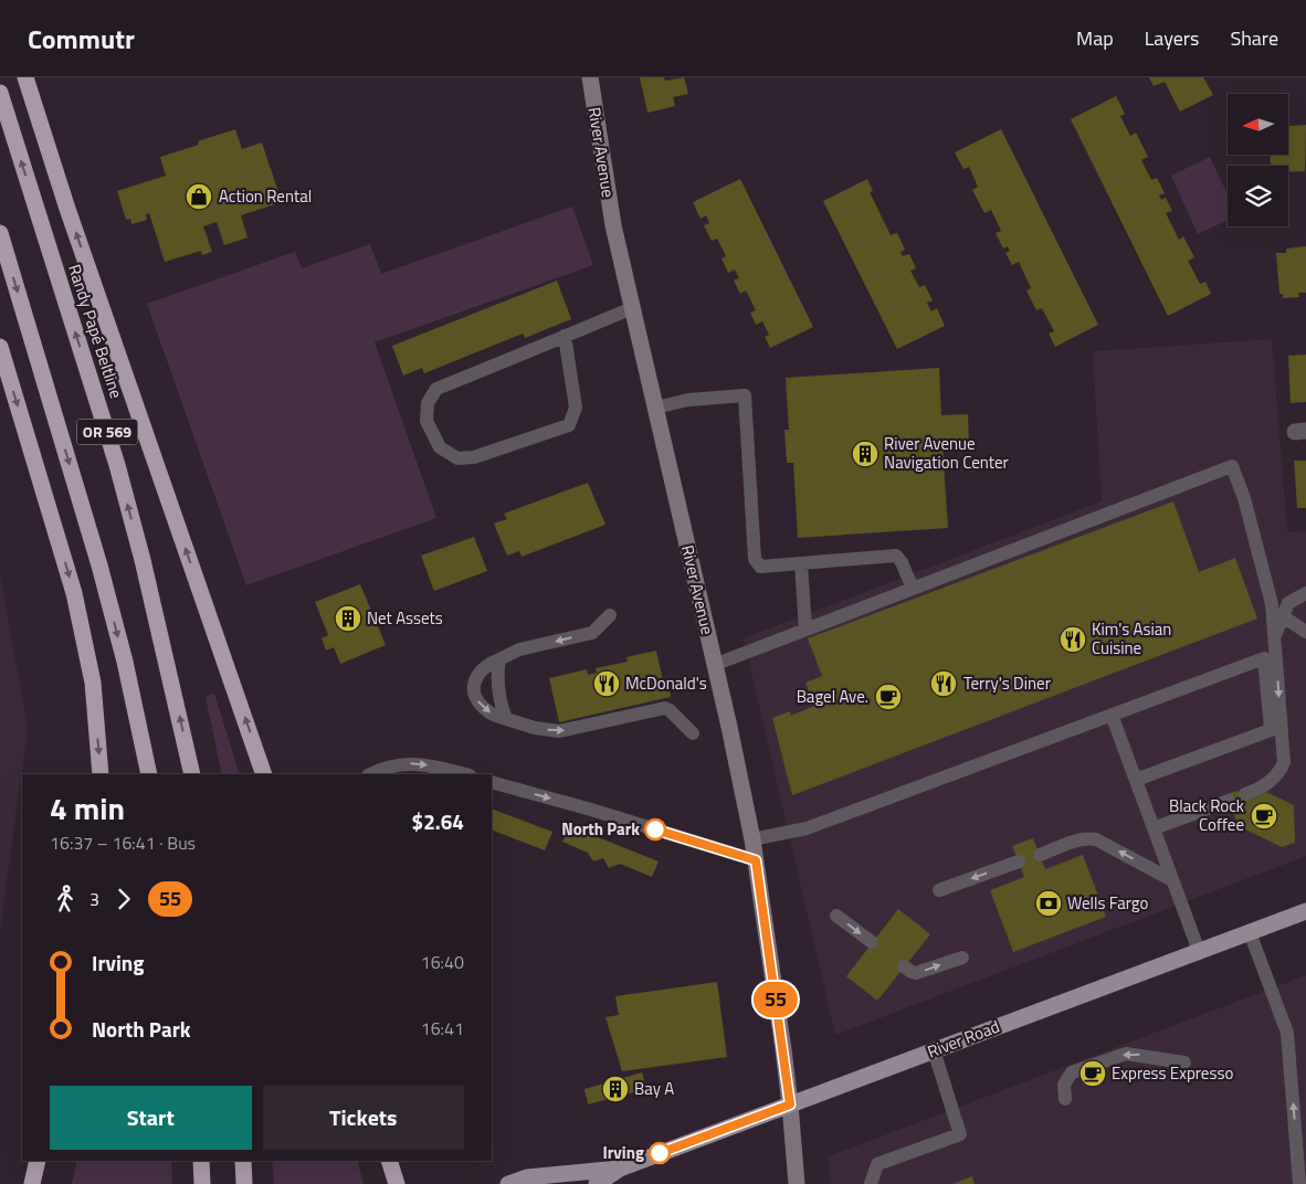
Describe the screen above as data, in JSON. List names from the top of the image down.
{
  "streets": {
    "highway": ["Randy Papé Beltline", "OR 569"],
    "main road": ["River Road"],
    "street": ["River Avenue"]
  },
  "crossings": [
    ["River Avenue", "River Road"]
  ],
  "places": {
    "shop": ["Action Rental"],
    "building": ["River Avenue Navigation Center", "Net Assets", "Bay A"],
    "restaurant": ["Kim's Asian Cuisine", "McDonald's", "Terry's Diner"],
    "cafe": ["Bagel Ave.", "Black Rock Coffee", "Express Expresso"],
    "other": ["North Park", "Irving"],
    "bank": ["Wells Fargo"]
  },
  "lines": ["bus line 55"],
  "north": "left",
  "page": {
    "header": "Commutr",
    "nav": ["Map", "Layers", "Share"],
    "on_map": "55",
    "heading": ["4 min", "16:37 – 16:41 · Bus", "$2.64"],
    "legs": ["3", "55"],
    "list": [
      {
        "name": "Irving",
        "value": "16:40"
      },
      {
        "name": "North Park",
        "value": "16:41"
      }
    ],
    "buttons": ["Start", "Tickets"]
  }
}
